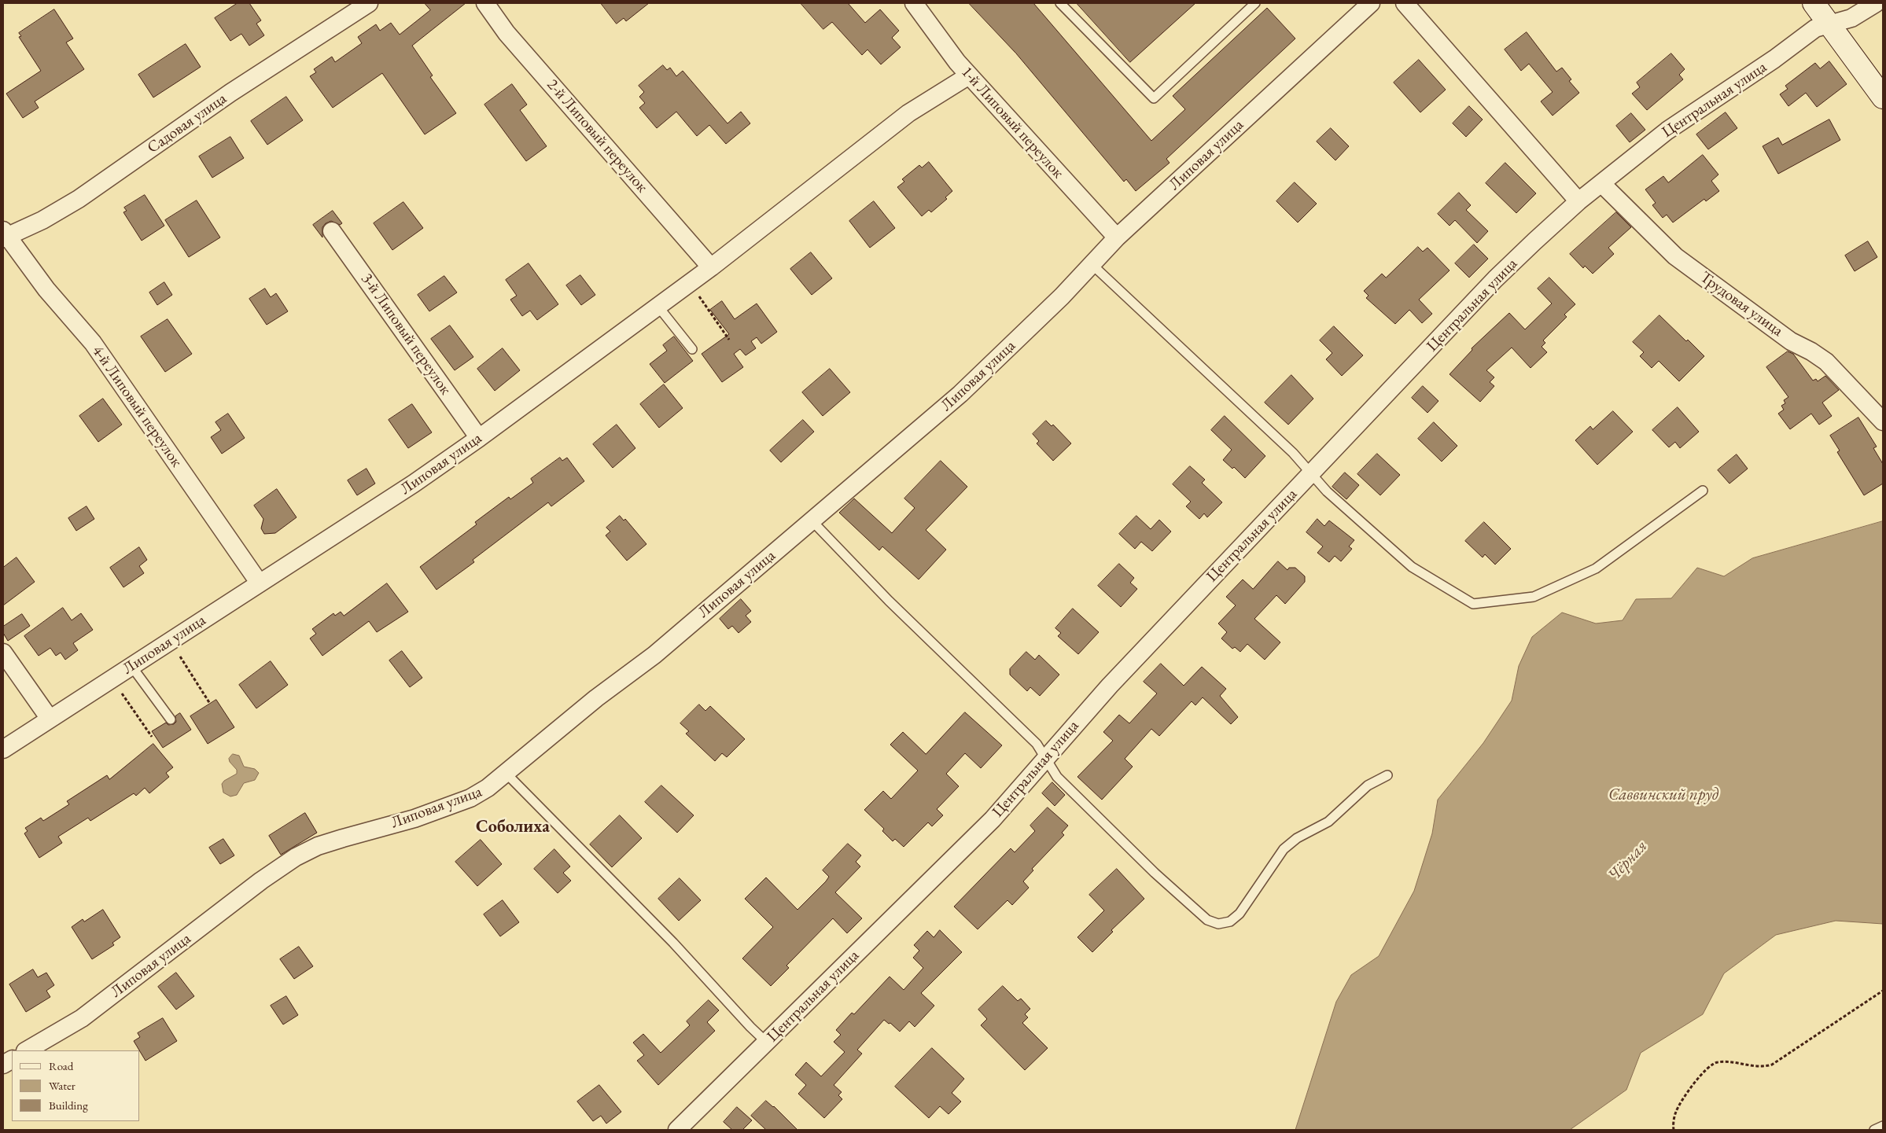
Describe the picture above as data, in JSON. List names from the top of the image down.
{
  "streets": {
    "street": [
      "Центральная улица",
      "1-й Липовый переулок",
      "Садовая улица",
      "2-й Липовый переулок",
      "Липовая улица",
      "Трудовая улица",
      "3-й Липовый переулок",
      "4-й Липовый переулок"
    ]
  },
  "crossings": [
    ["Центральная улица", "Трудовая улица"],
    ["1-й Липовый переулок", "Липовая улица"],
    ["Садовая улица", "4-й Липовый переулок"],
    ["2-й Липовый переулок", "Липовая улица"],
    ["Липовая улица", "3-й Липовый переулок"],
    ["Липовая улица", "4-й Липовый переулок"]
  ],
  "districts": ["Соболиха"],
  "water": ["Саввинский пруд", "Чёрная"],
  "legend": ["Road", "Water", "Building"]
}
